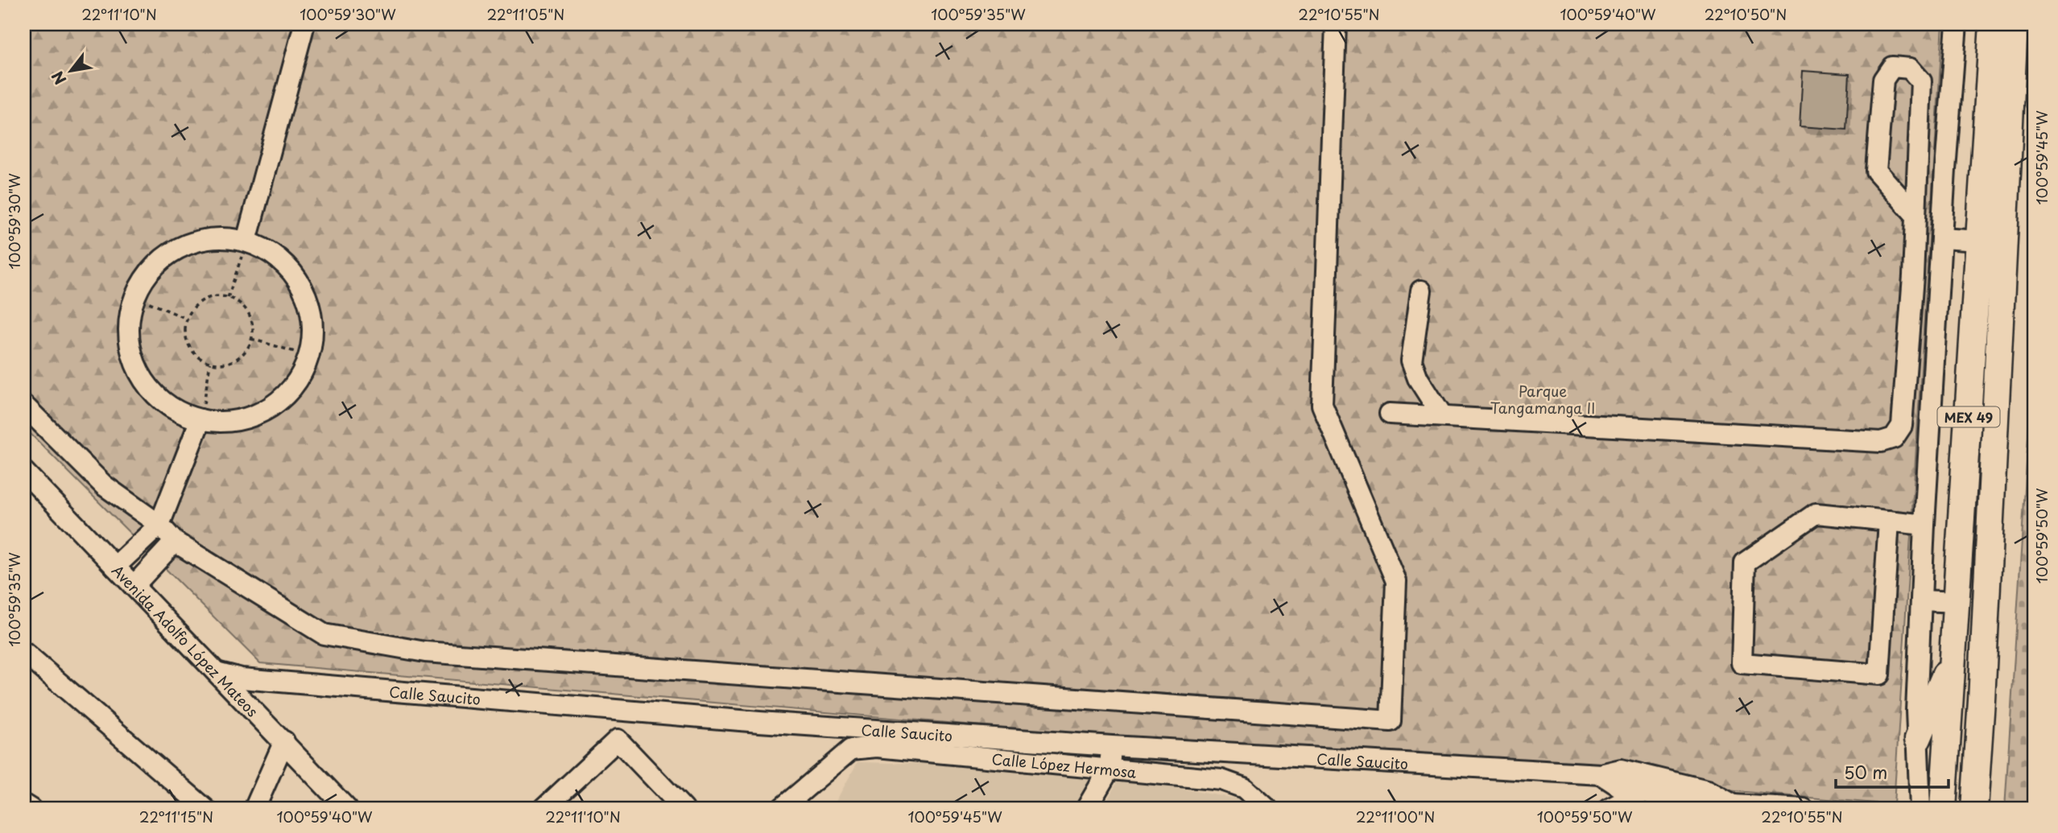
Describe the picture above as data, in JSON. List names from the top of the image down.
{
  "streets": {
    "main road": ["MEX 49"],
    "street": ["Avenida Adolfo López Mateos", "Calle Saucito", "Calle López Hermosa"]
  },
  "crossings": [
    ["Avenida Adolfo López Mateos", "Calle Saucito"]
  ],
  "parks": ["Parque Tangamanga II"],
  "scale_bar": "50 m",
  "north": "bottom left",
  "coordinates": [
    "22°11'10\"N",
    "100°59'30\"W",
    "22°11'05\"N",
    "100°59'35\"W",
    "22°10'55\"N",
    "100°59'40\"W",
    "22°10'50\"N",
    "100°59'45\"W",
    "100°59'50\"W",
    "22°11'15\"N",
    "22°11'00\"N"
  ]
}
